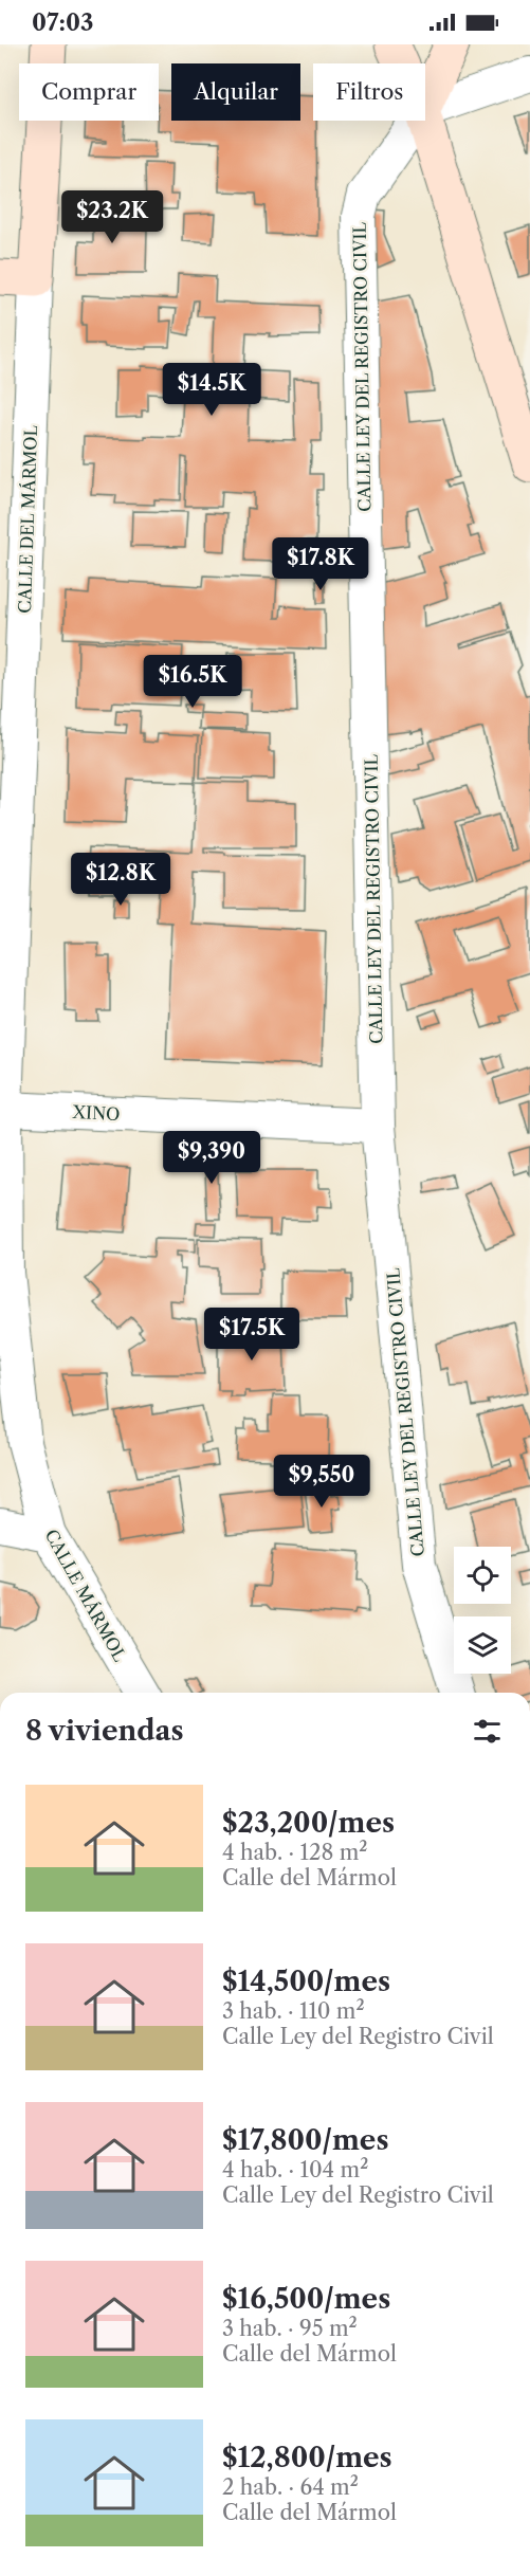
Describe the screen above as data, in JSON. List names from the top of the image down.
{
  "streets": {
    "main road": ["CALLE DEL MÁRMOL"],
    "street": ["CALLE LEY DEL REGISTRO CIVIL", "XINO", "CALLE MÁRMOL"]
  },
  "crossings": [
    ["CALLE LEY DEL REGISTRO CIVIL", "XINO"],
    ["CALLE DEL MÁRMOL", "XINO"],
    ["CALLE DEL MÁRMOL", "CALLE MÁRMOL"],
    ["XINO", "CALLE MÁRMOL"]
  ],
  "page": {
    "status": "07:03",
    "chip": ["Comprar", "Alquilar", "Filtros"],
    "price": [
      "$23.2K",
      "$14.5K",
      "$17.8K",
      "$16.5K",
      "$12.8K",
      "$9,390",
      "$17.5K",
      "$9,550"
    ],
    "heading": "8 viviendas",
    "list": [
      {
        "name": "$23,200/mes",
        "note": "4 hab. · 128 m² · Calle del Mármol"
      },
      {
        "name": "$14,500/mes",
        "note": "3 hab. · 110 m² · Calle Ley del Registro Civil"
      },
      {
        "name": "$17,800/mes",
        "note": "4 hab. · 104 m² · Calle Ley del Registro Civil"
      },
      {
        "name": "$16,500/mes",
        "note": "3 hab. · 95 m² · Calle del Mármol"
      },
      {
        "name": "$12,800/mes",
        "note": "2 hab. · 64 m² · Calle del Mármol"
      }
    ]
  }
}
